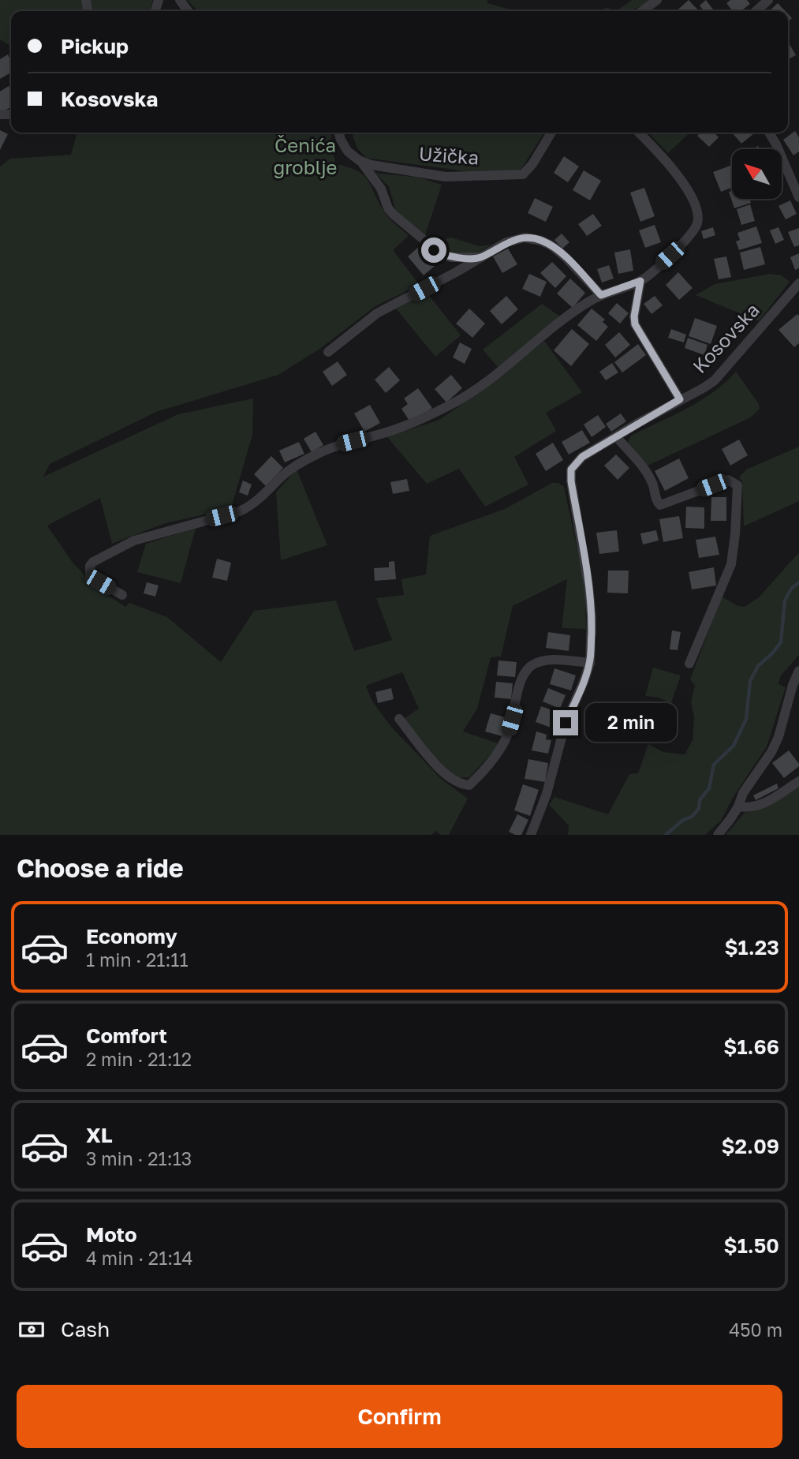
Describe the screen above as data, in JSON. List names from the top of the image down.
{
  "streets": {
    "street": ["Užička", "Kosovska"]
  },
  "parks": ["Čenića groblje"],
  "north": "top left",
  "page": {
    "banner": ["Pickup", "Kosovska"],
    "bubble": "2 min",
    "heading": "Choose a ride",
    "list": [
      {
        "name": "Economy",
        "note": "1 min · 21:11",
        "value": "$1.23"
      },
      {
        "name": "Comfort",
        "note": "2 min · 21:12",
        "value": "$1.66"
      },
      {
        "name": "XL",
        "note": "3 min · 21:13",
        "value": "$2.09"
      },
      {
        "name": "Moto",
        "note": "4 min · 21:14",
        "value": "$1.50"
      }
    ],
    "pay": ["Cash", "450 m"],
    "buttons": "Confirm"
  }
}
